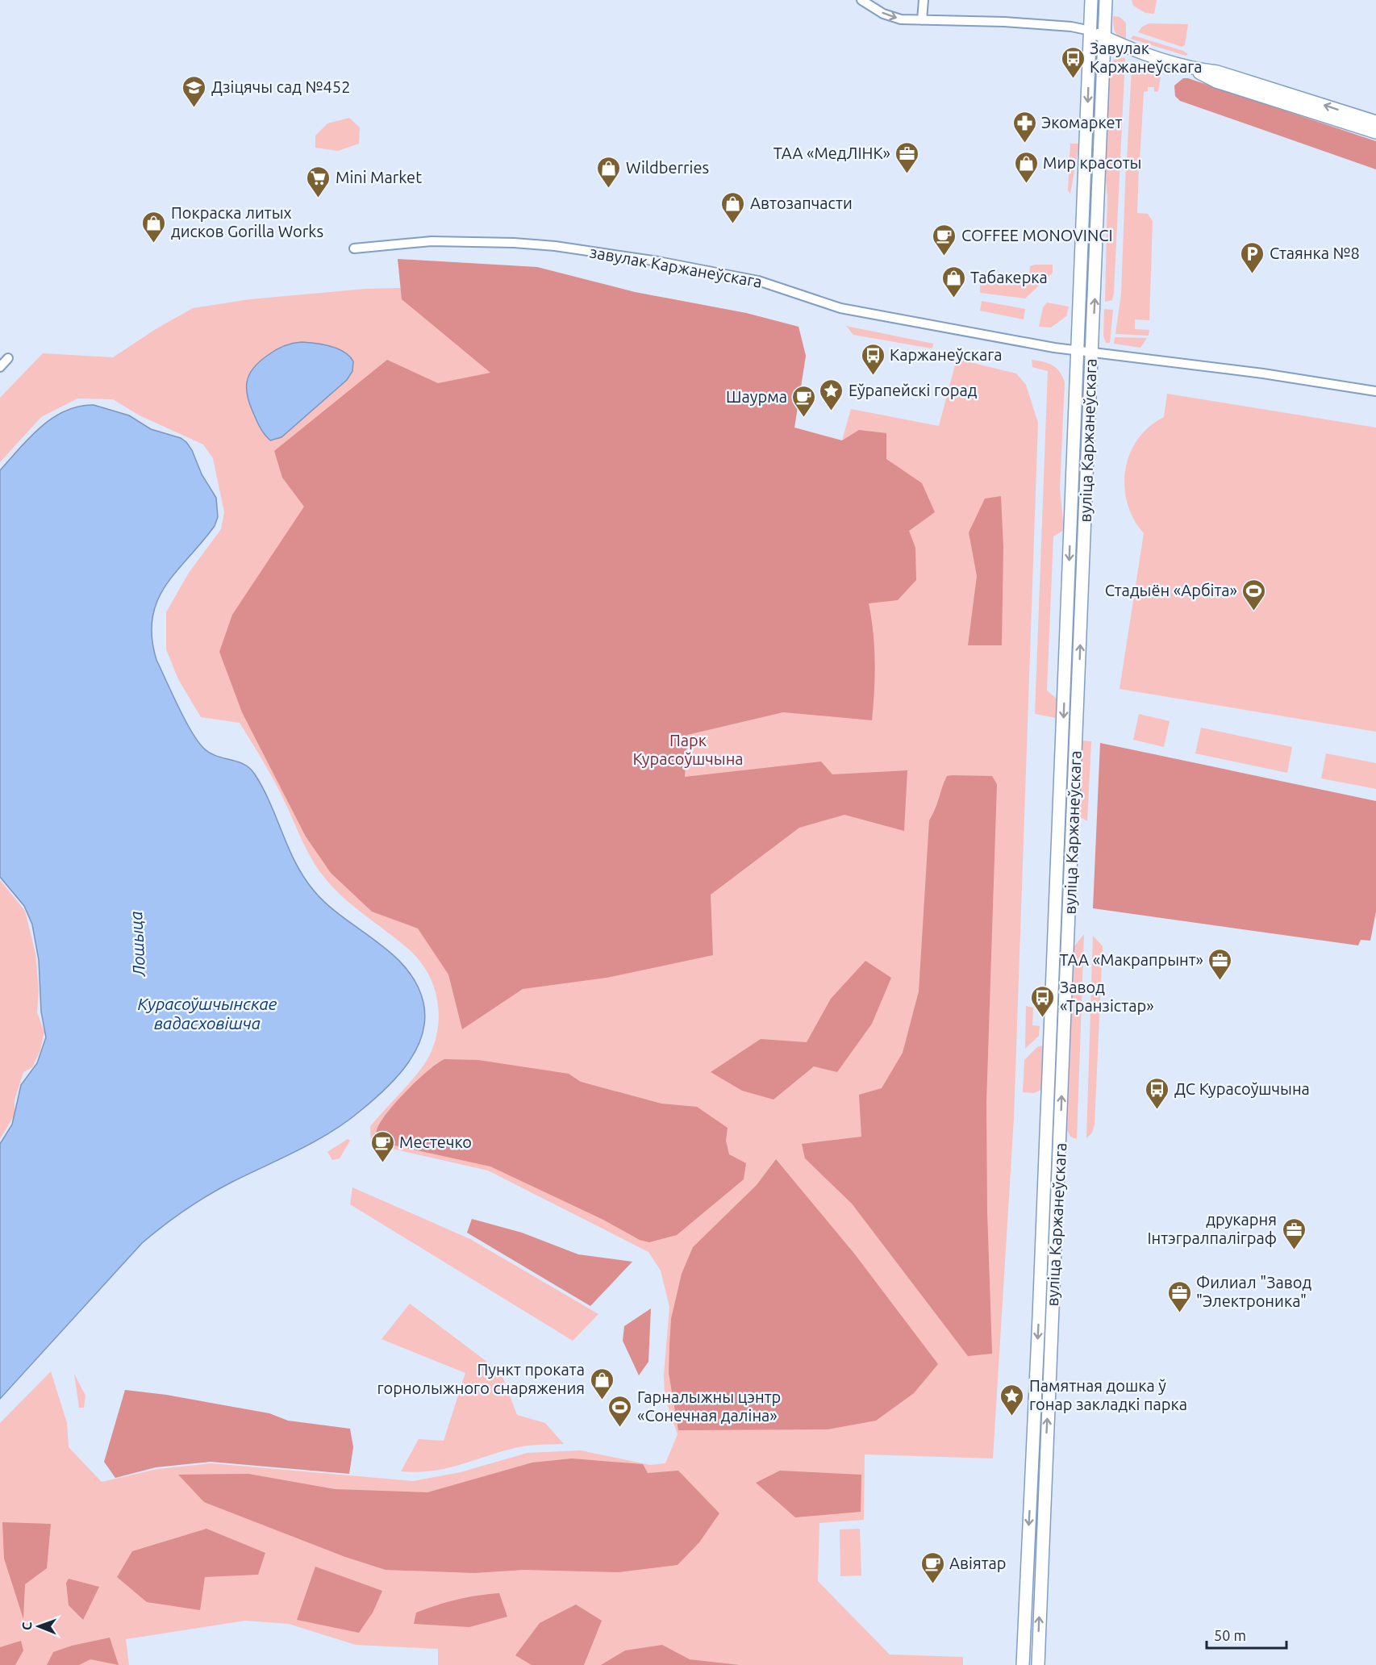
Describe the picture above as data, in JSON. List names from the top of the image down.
{
  "streets": {
    "main road": ["вуліца Каржанеўскага"],
    "street": ["завулак Каржанеўскага"]
  },
  "crossings": [
    ["завулак Каржанеўскага", "вуліца Каржанеўскага"]
  ],
  "water": ["Лошыца", "Курасоўшчынскае вадасховішча"],
  "parks": ["Парк Курасоўшчына"],
  "places": {
    "bus stop": [
      "Завулак Каржанеўскага",
      "Каржанеўскага",
      "Завод «Транзістар»",
      "ДС Курасоўшчына"
    ],
    "school or university": ["Дзіцячы сад №452"],
    "pharmacy": ["Экомаркет"],
    "office": [
      "ТАА «МедЛІНК»",
      "ТАА «Макрапрынт»",
      "друкарня Інтэгралпаліграф",
      "Филиал \"Завод \"Электроника\""
    ],
    "shop": [
      "Мир красоты",
      "Wildberries",
      "Автозапчасти",
      "Покраска литых дисков Gorilla Works",
      "Табакерка",
      "Пункт проката горнолыжного снаряжения"
    ],
    "supermarket": ["Mini Market"],
    "cafe": [
      "COFFEE MONOVINCI",
      "Шаурма",
      "Местечко",
      "Авіятар"
    ],
    "parking": ["Стаянка №8"],
    "place": ["Еўрапейскі горад", "Памятная дошка ў гонар закладкі парка"],
    "sports": ["Стадыён «Арбіта»", "Гарналыжны цэнтр «Сонечная даліна»"]
  },
  "scale_bar": "50 m",
  "north": "left"
}
